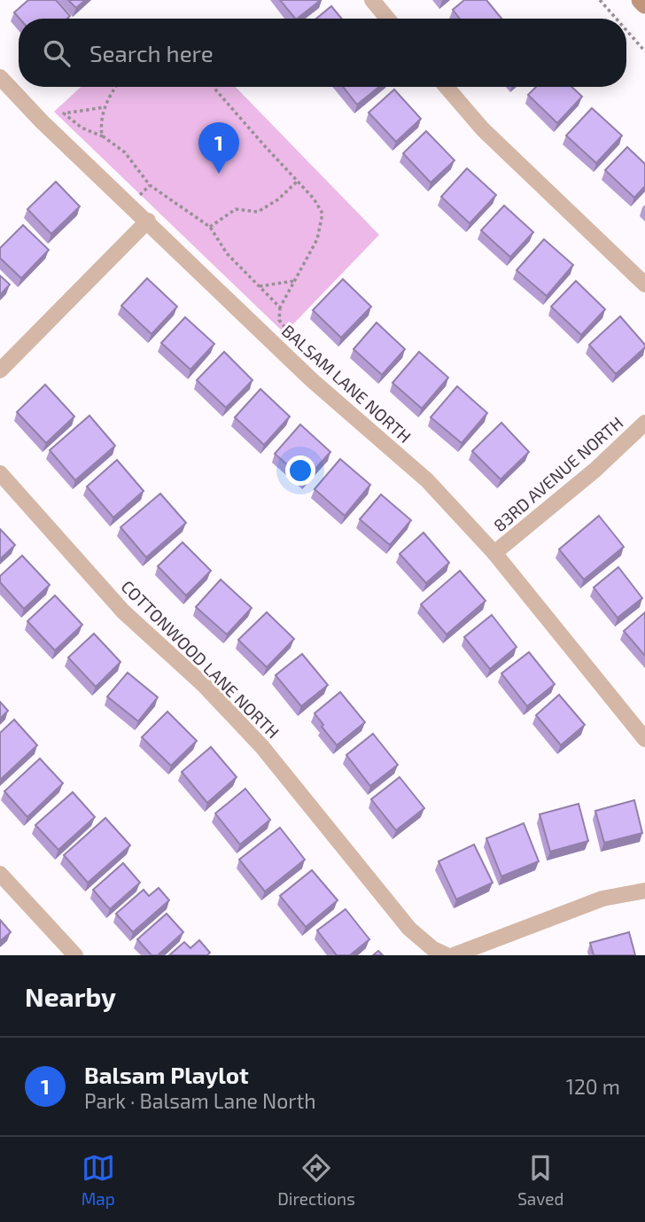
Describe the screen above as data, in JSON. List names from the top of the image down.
{
  "streets": {
    "street": ["BALSAM LANE NORTH", "83RD AVENUE NORTH", "COTTONWOOD LANE NORTH"]
  },
  "crossings": [
    ["BALSAM LANE NORTH", "83RD AVENUE NORTH"]
  ],
  "page": {
    "search": "Search here",
    "pins": "1",
    "heading": "Nearby",
    "list": [
      {
        "mark": "1",
        "name": "Balsam Playlot",
        "note": "Park · Balsam Lane North",
        "value": "120 m"
      }
    ],
    "nav": ["Map", "Directions", "Saved"]
  }
}
